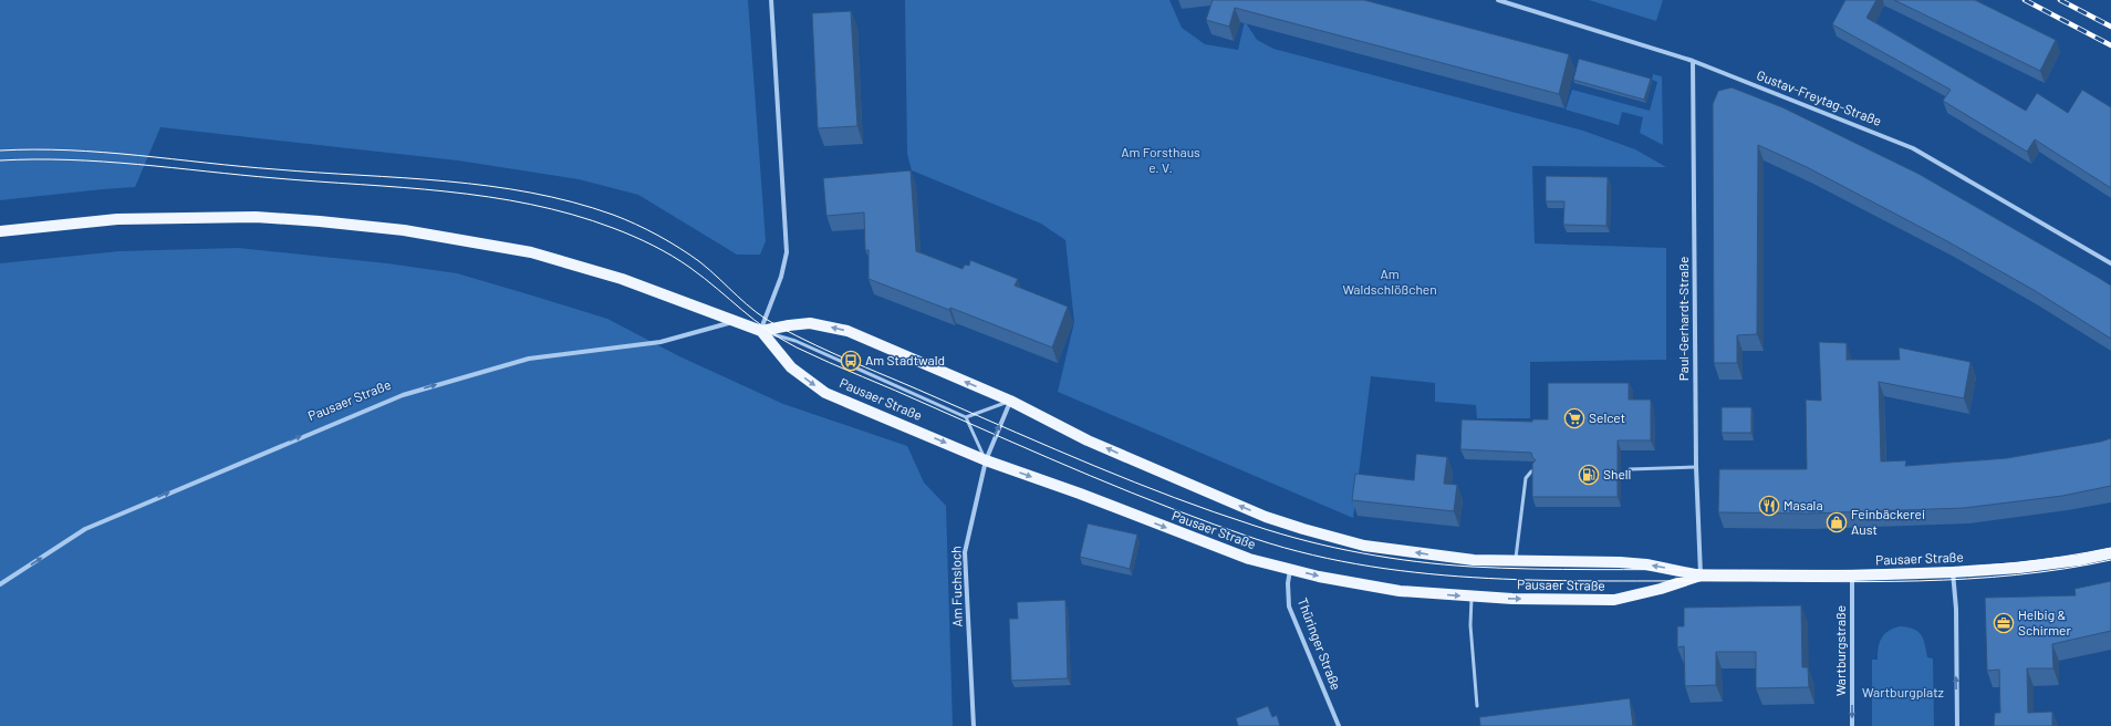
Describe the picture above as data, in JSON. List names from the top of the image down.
{
  "streets": {
    "main road": ["Pausaer Straße"],
    "street": [
      "Gustav-Freytag-Straße",
      "Paul-Gerhardt-Straße",
      "Am Fuchsloch",
      "Thüringer Straße",
      "Wartburgstraße"
    ]
  },
  "crossings": [
    ["Gustav-Freytag-Straße", "Paul-Gerhardt-Straße"],
    ["Paul-Gerhardt-Straße", "Pausaer Straße"],
    ["Pausaer Straße", "Am Fuchsloch"],
    ["Pausaer Straße", "Thüringer Straße"],
    ["Pausaer Straße", "Wartburgstraße"]
  ],
  "one_way": ["Wartburgstraße"],
  "parks": ["Am Forsthaus e. V.", "Am Waldschlößchen", "Wartburgplatz"],
  "places": {
    "bus stop": ["Am Stadtwald"],
    "supermarket": ["Selcet"],
    "fuel station": ["Shell"],
    "restaurant": ["Masala"],
    "shop": ["Feinbäckerei Aust"],
    "office": ["Helbig & Schirmer"]
  }
}
